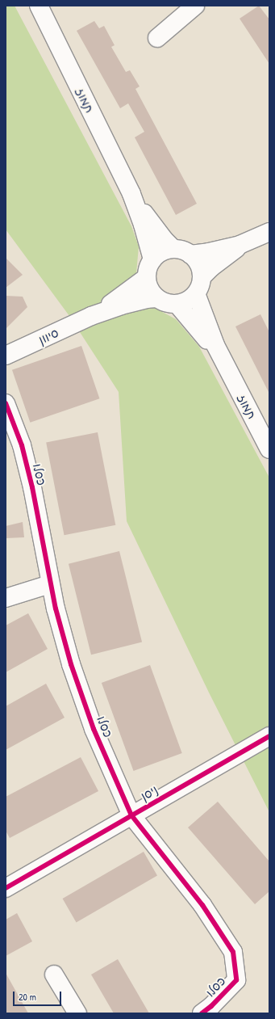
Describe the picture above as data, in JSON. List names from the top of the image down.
{
  "streets": {
    "street": [
      "תמוז",
      "סיוון",
      "כסלו",
      "ניסן"
    ]
  },
  "crossings": [
    ["תמוז", "סיוון"],
    ["כסלו", "ניסן"]
  ],
  "scale_bar": "20 m"
}
